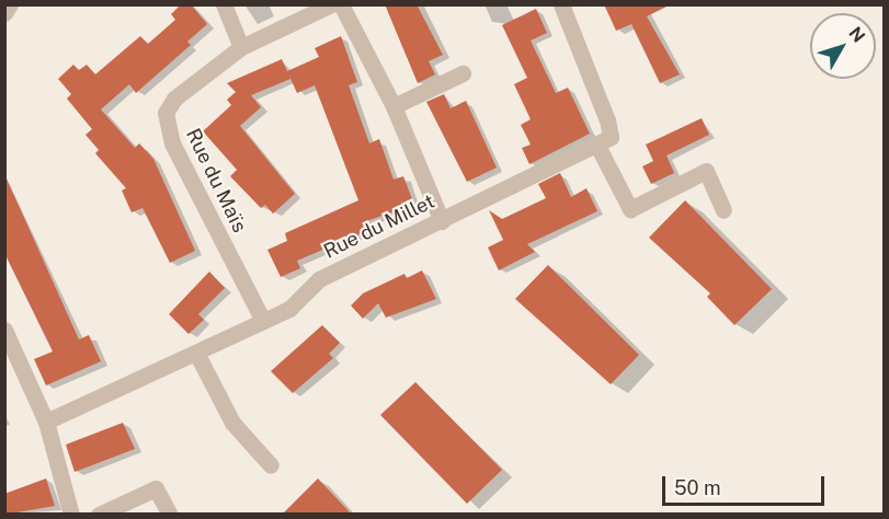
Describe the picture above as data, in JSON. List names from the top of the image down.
{
  "streets": {
    "street": ["Rue du Maïs", "Rue du Millet"]
  },
  "crossings": [
    ["Rue du Maïs", "Rue du Millet"]
  ],
  "scale_bar": "50 m",
  "north": "top right"
}
